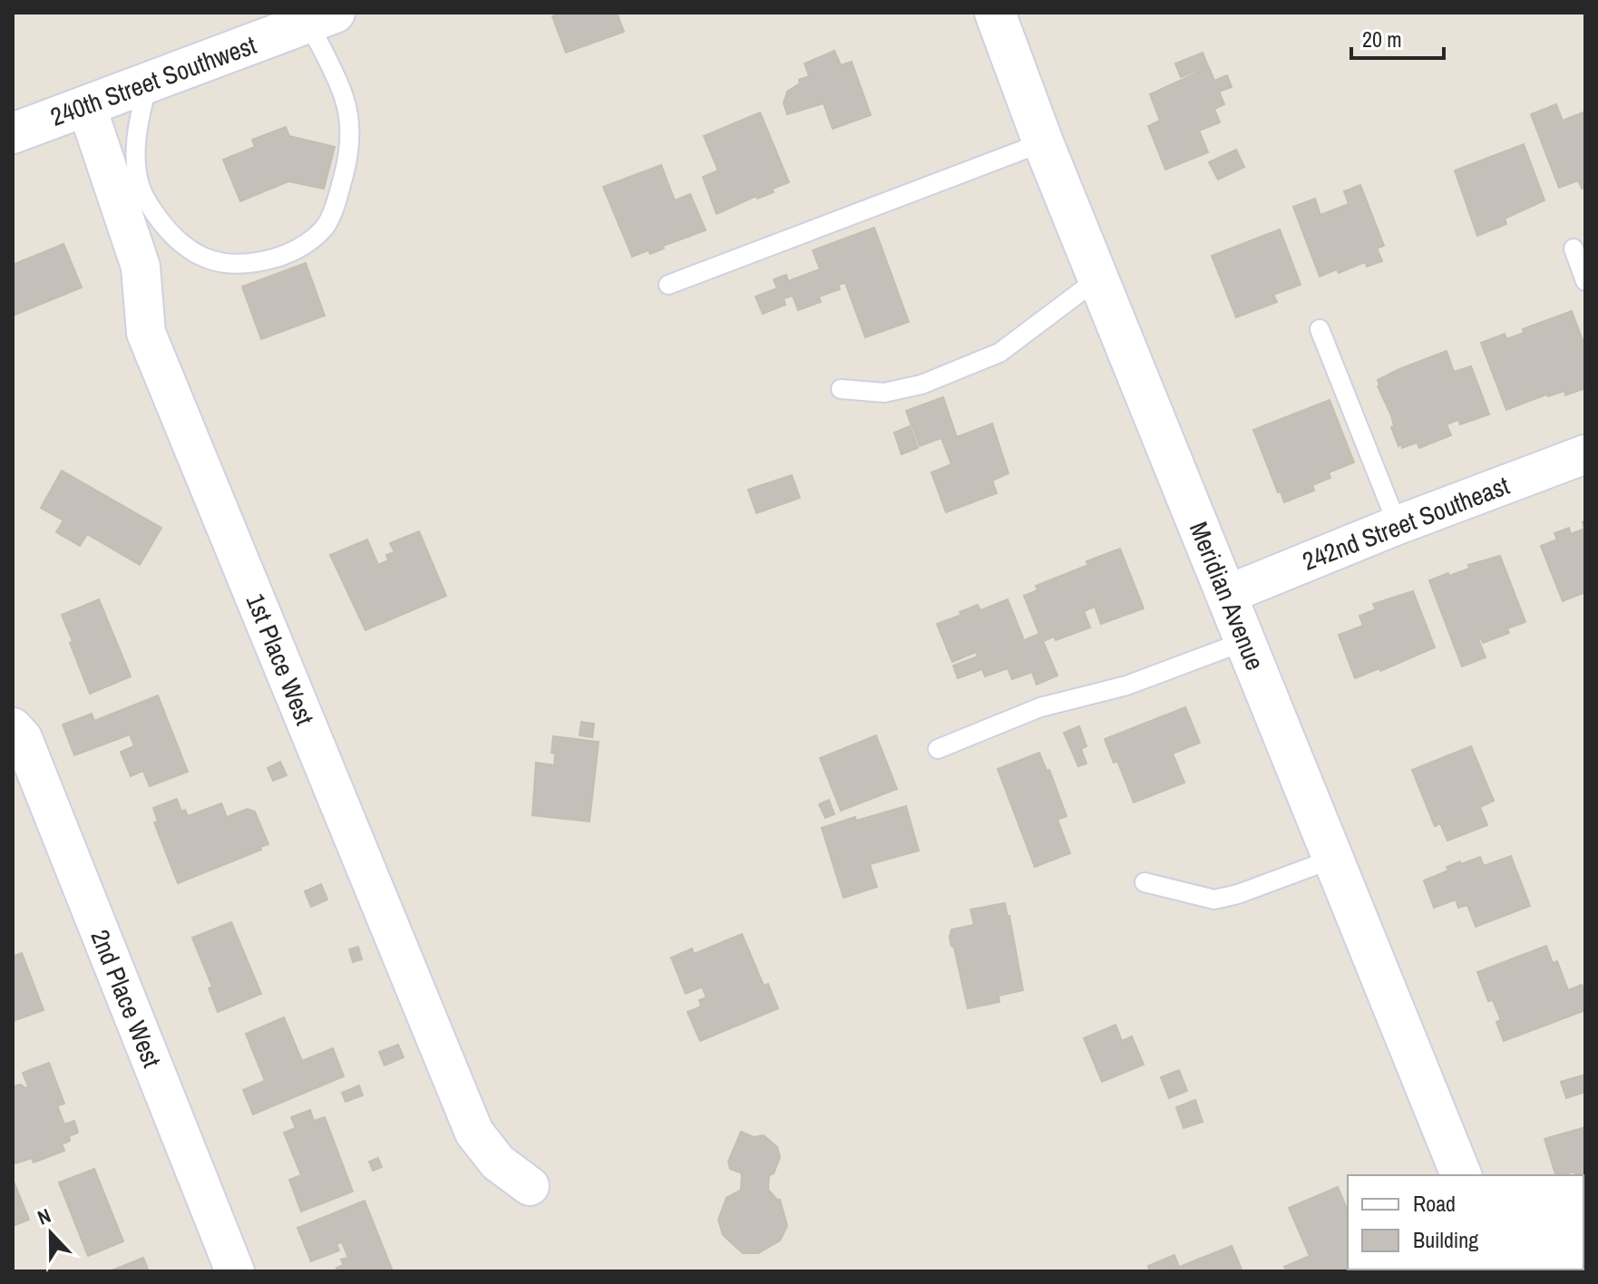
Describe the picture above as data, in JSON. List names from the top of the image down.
{
  "streets": {
    "main road": ["240th Street Southwest", "Meridian Avenue"],
    "street": ["242nd Street Southeast", "1st Place West", "2nd Place West"]
  },
  "crossings": [
    ["240th Street Southwest", "1st Place West"],
    ["242nd Street Southeast", "Meridian Avenue"]
  ],
  "legend": ["Road", "Building"],
  "scale_bar": "20 m",
  "north": "top"
}
